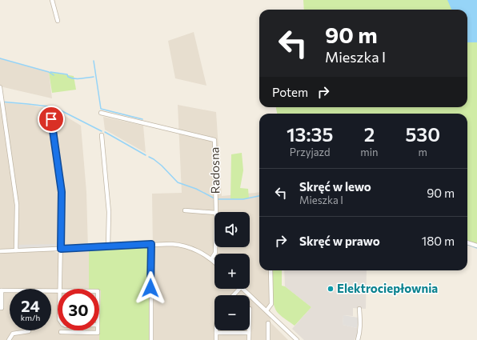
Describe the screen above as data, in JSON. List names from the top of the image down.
{
  "streets": {
    "street": ["Radosna"]
  },
  "places": ["Elektrociepłownia"],
  "page": {
    "turn": ["90 m", "Mieszka I"],
    "then": "Potem",
    "eta": [
      "13:35",
      "Przyjazd",
      "2",
      "min",
      "530",
      "m"
    ],
    "list": [
      {
        "name": "Skręć w lewo",
        "note": "Mieszka I",
        "value": "90 m"
      },
      {
        "name": "Skręć w prawo",
        "value": "180 m"
      }
    ],
    "map_buttons": ["+", "−"],
    "speed": "24 km/h",
    "limit": "30"
  }
}
